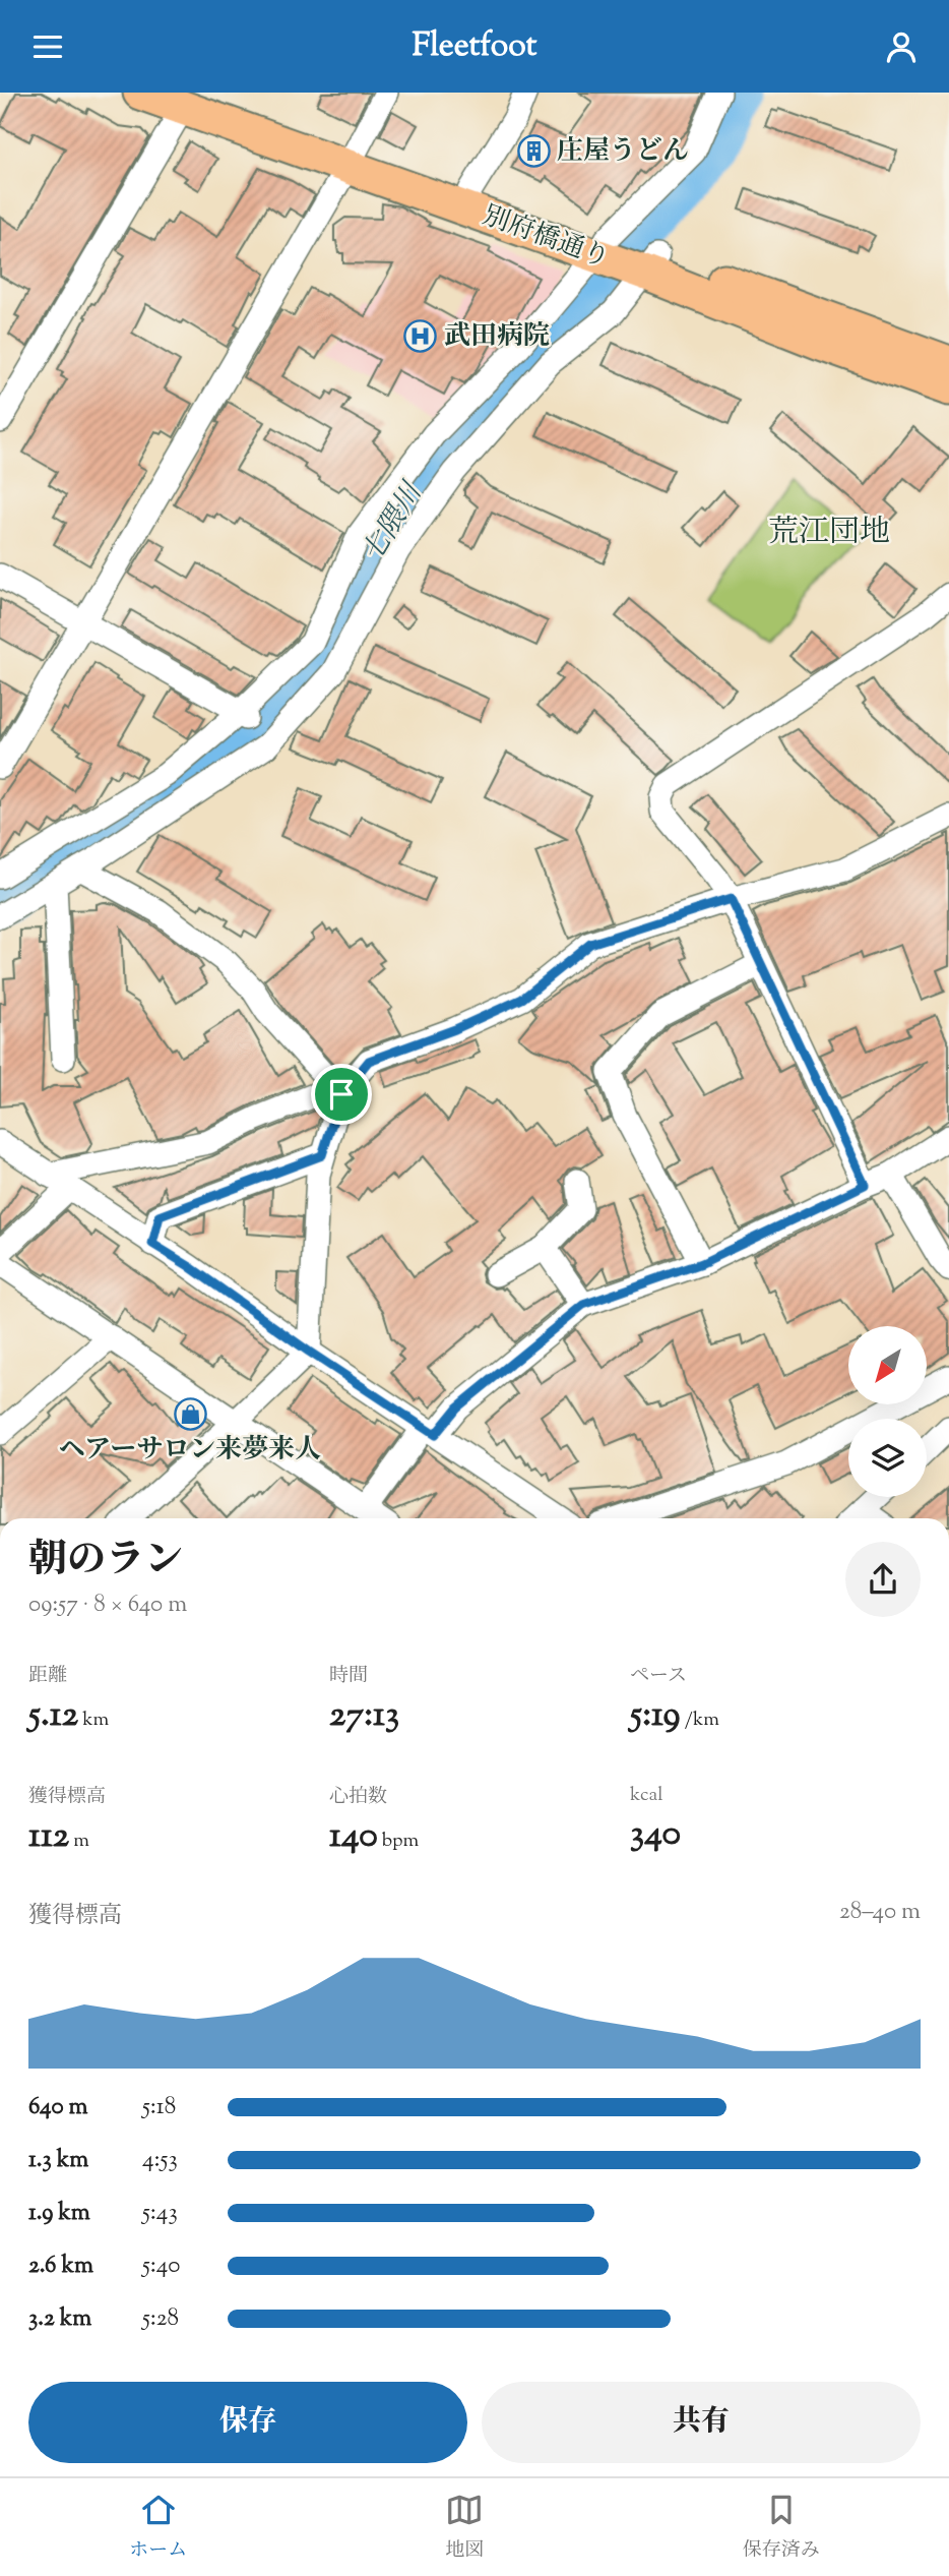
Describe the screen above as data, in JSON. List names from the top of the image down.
{
  "streets": {
    "highway": ["別府橋通り"]
  },
  "districts": ["荒江団地"],
  "water": ["七隈川"],
  "places": {
    "building": ["庄屋うどん"],
    "hospital": ["武田病院"],
    "shop": ["ヘアーサロン来夢来人"]
  },
  "north": "bottom left",
  "page": {
    "header": "Fleetfoot",
    "heading": ["朝のラン", "09:57 · 8 × 640 m"],
    "stats": [
      ["距離", "5.12 km"],
      ["時間", "27:13"],
      ["ペース", "5:19 /km"],
      ["獲得標高", "112 m"],
      ["心拍数", "140 bpm"],
      ["kcal", "340"]
    ],
    "chart": ["獲得標高", "28–40 m"],
    "list": [
      {
        "name": "640 m",
        "note": "5:18"
      },
      {
        "name": "1.3 km",
        "note": "4:53"
      },
      {
        "name": "1.9 km",
        "note": "5:43"
      },
      {
        "name": "2.6 km",
        "note": "5:40"
      },
      {
        "name": "3.2 km",
        "note": "5:28"
      }
    ],
    "buttons": ["保存", "共有"],
    "tabs": ["ホーム", "地図", "保存済み"]
  }
}
